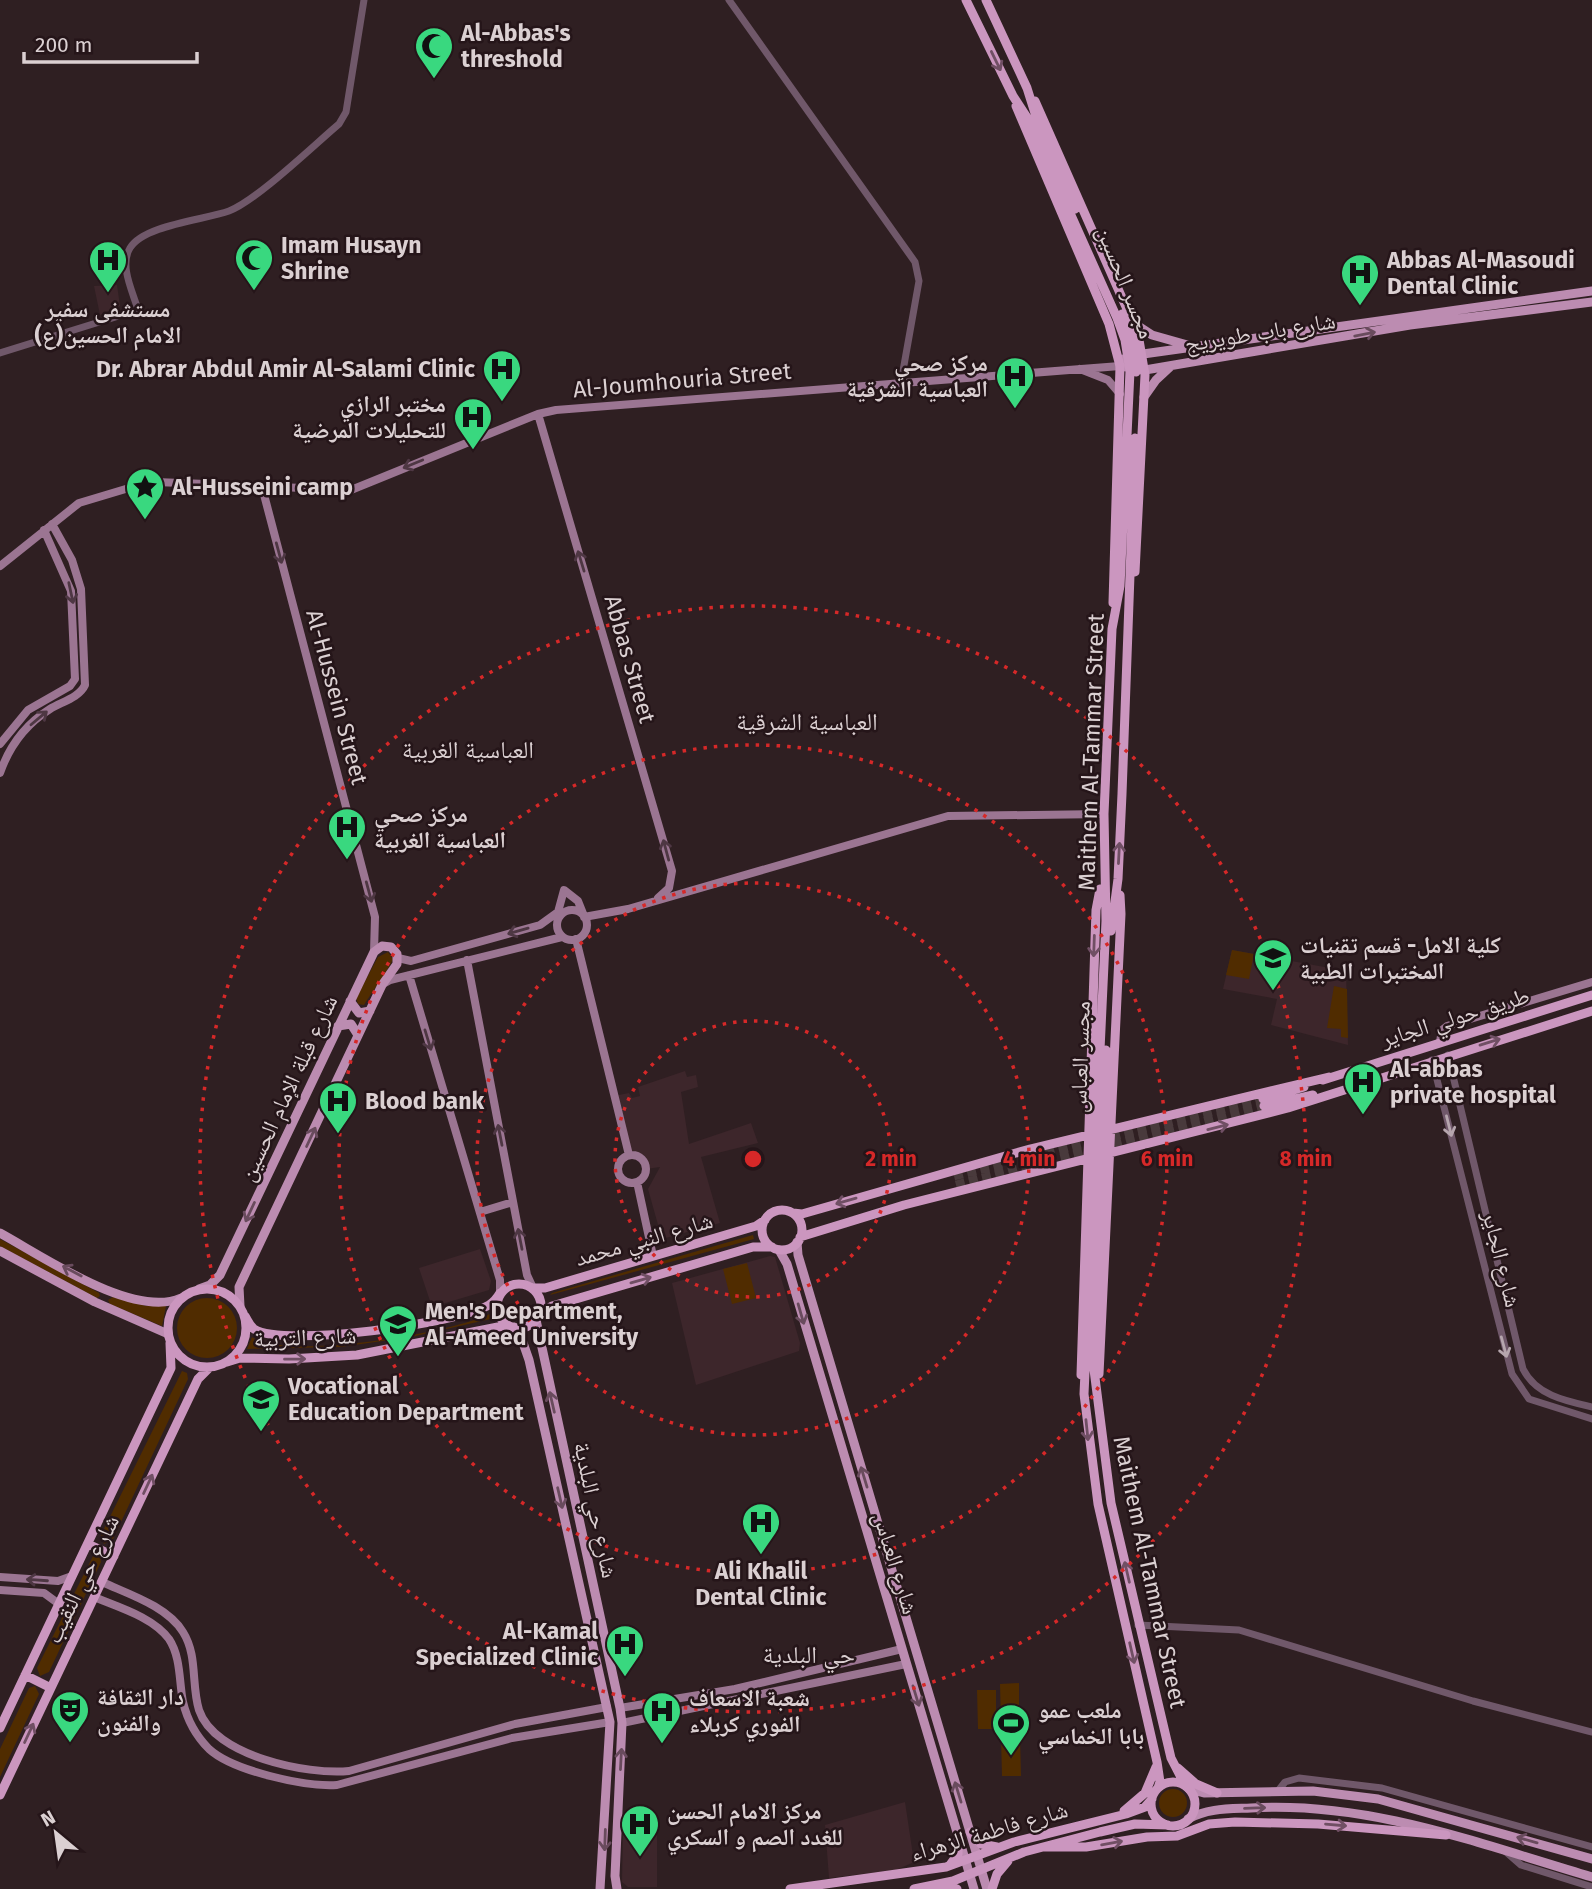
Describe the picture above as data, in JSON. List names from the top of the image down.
{
  "streets": {
    "highway": [
      "مجسر الحسين",
      "Maithem Al-Tammar Street",
      "طريق حولي الجاير",
      "مجسر العباس",
      "شارع النبي محمد",
      "شارع التربية",
      "شارع حي النقيب",
      "شارع فاطمة الزهراء"
    ],
    "main road": [
      "شارع باب طويريج",
      "Al-Joumhouria Street",
      "Abbas Street",
      "Al-Hussein Street",
      "شارع قبلة الإمام الحسين",
      "شارع حي البلدية",
      "شارع العباس"
    ],
    "street": ["شارع الجاير"]
  },
  "crossings": [
    ["مجسر الحسين", "Maithem Al-Tammar Street"],
    ["شارع باب طويريج", "Al-Joumhouria Street"],
    ["Al-Joumhouria Street", "Abbas Street"],
    ["Al-Joumhouria Street", "Al-Hussein Street"],
    ["Al-Hussein Street", "شارع قبلة الإمام الحسين"],
    ["Maithem Al-Tammar Street", "مجسر العباس"],
    ["Maithem Al-Tammar Street", "شارع فاطمة الزهراء"],
    ["طريق حولي الجاير", "شارع الجاير"],
    ["شارع قبلة الإمام الحسين", "شارع التربية"],
    ["شارع قبلة الإمام الحسين", "شارع حي النقيب"],
    ["شارع النبي محمد", "شارع التربية"],
    ["شارع النبي محمد", "شارع حي البلدية"],
    ["شارع النبي محمد", "شارع العباس"],
    ["شارع التربية", "شارع حي البلدية"],
    ["شارع التربية", "شارع حي النقيب"],
    ["شارع العباس", "شارع فاطمة الزهراء"]
  ],
  "one_way": ["Abbas Street", "Al-Hussein Street"],
  "districts": ["العباسية الشرقية", "العباسية الغربية", "حي البلدية"],
  "places": {
    "mosque": ["Al-Abbas's threshold", "Imam Husayn Shrine"],
    "hospital": [
      "مستشفى سفير الامام الحسين(ع)",
      "Abbas Al-Masoudi Dental Clinic",
      "Dr. Abrar Abdul Amir Al-Salami Clinic",
      "مركز صحي العباسية الشرقية",
      "مختبر الرازي للتحليلات المرضية",
      "مركز صحي العباسية الغربية",
      "Al-abbas private hospital",
      "Blood bank",
      "Ali Khalil Dental Clinic",
      "Al-Kamal Specialized Clinic",
      "شعبة الاسعاف الفوري كربلاء",
      "مركز الامام الحسن للغدد الصم و السكري"
    ],
    "place": ["Al-Husseini camp"],
    "school or university": ["كلية الامل- قسم تقنيات المختبرات الطبية", "Men's Department, Al-Ameed University", "Vocational Education Department"],
    "theatre": ["دار الثقافة والفنون"],
    "sports": ["ملعب عمو بابا الخماسي"]
  },
  "scale_bar": "200 m",
  "north": "top left",
  "rings": [
    "2 min",
    "4 min",
    "6 min",
    "8 min"
  ]
}
